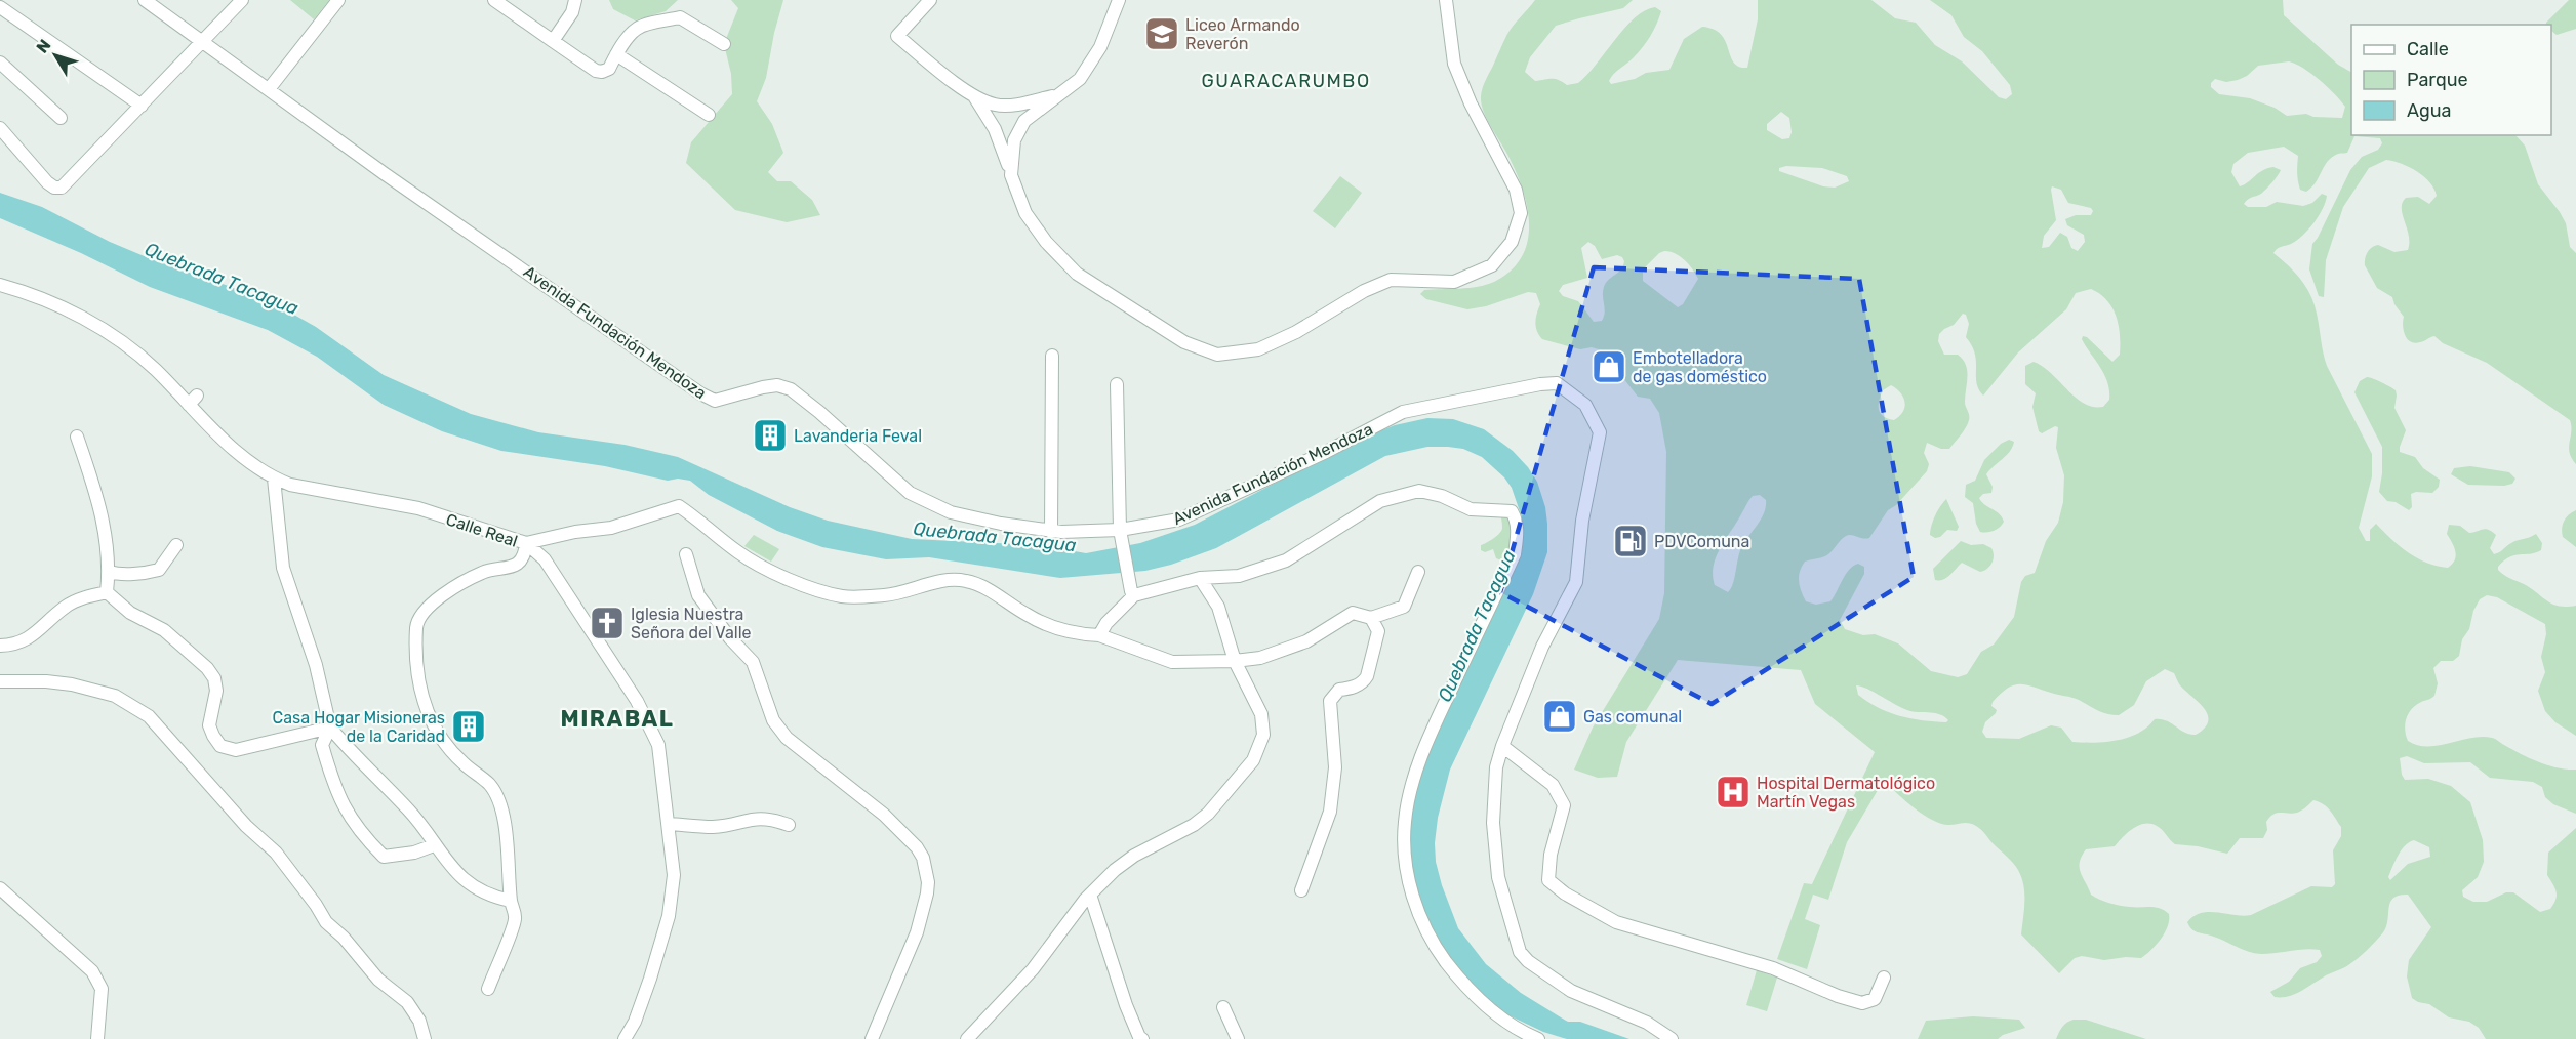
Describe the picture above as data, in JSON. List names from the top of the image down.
{
  "streets": {
    "street": ["Avenida Fundación Mendoza", "Calle Real"]
  },
  "districts": ["GUARACARUMBO", "MIRABAL"],
  "water": ["Quebrada Tacagua"],
  "places": {
    "school or university": ["Liceo Armando Reverón"],
    "shop": ["Embotelladora de gas doméstico", "Gas comunal"],
    "building": ["Lavanderia Feval", "Casa Hogar Misioneras de la Caridad"],
    "fuel station": ["PDVComuna"],
    "church": ["Iglesia Nuestra Señora del Valle"],
    "hospital": ["Hospital Dermatológico Martín Vegas"]
  },
  "legend": ["Calle", "Parque", "Agua"],
  "north": "top left"
}
